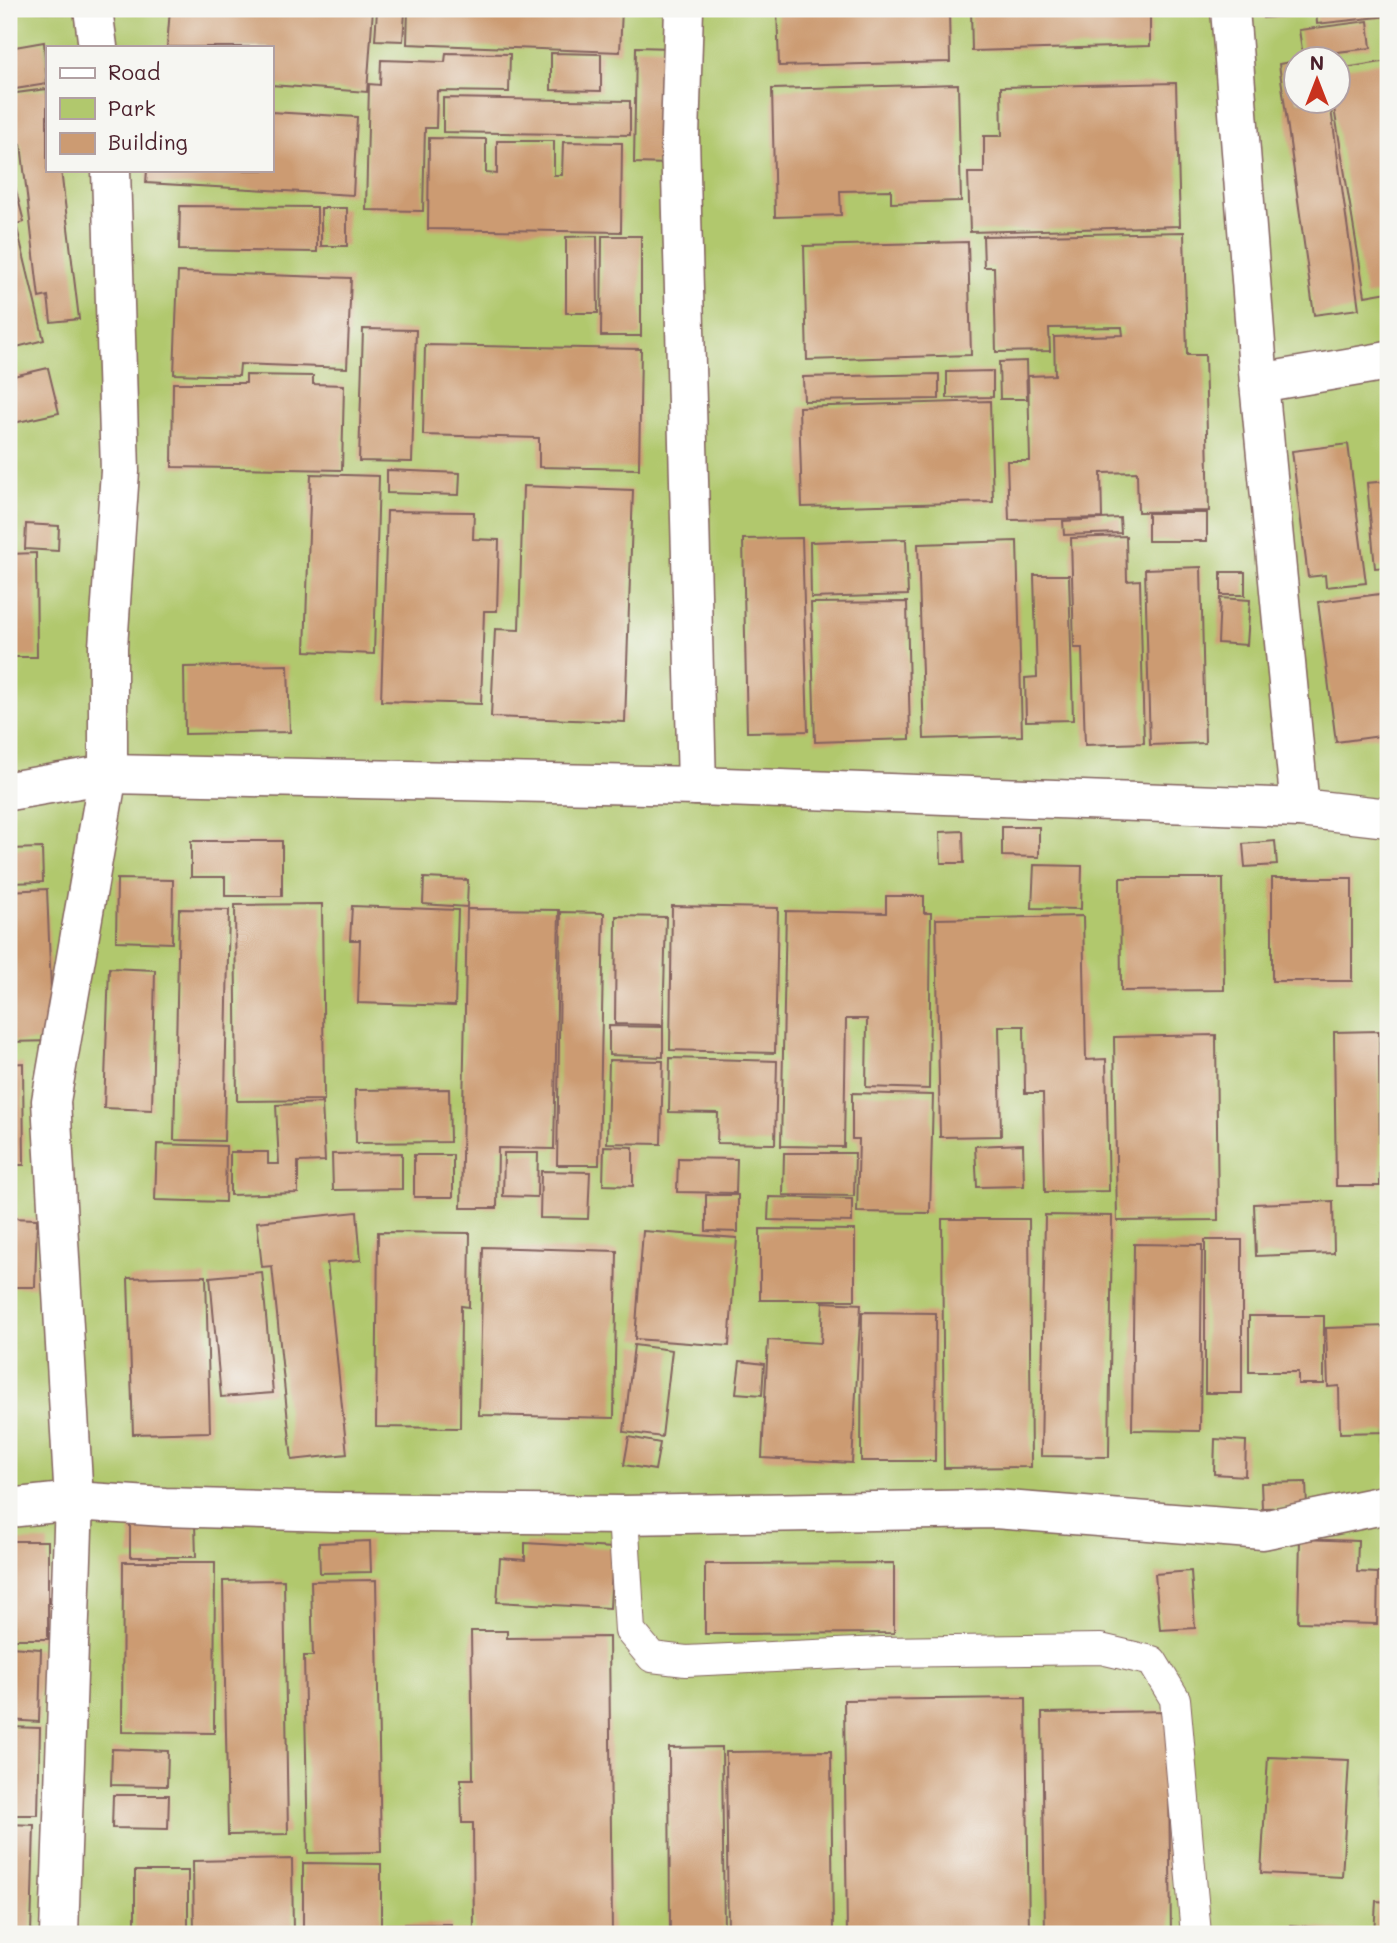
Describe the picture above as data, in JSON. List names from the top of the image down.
{
  "legend": ["Road", "Park", "Building"],
  "north": "top"
}
